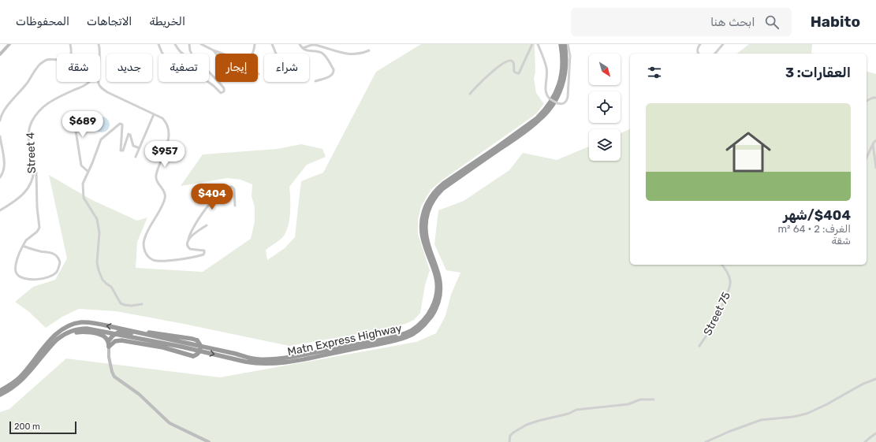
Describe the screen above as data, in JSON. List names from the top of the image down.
{
  "streets": {
    "highway": ["Matn Express Highway"],
    "street": ["Street 4", "Street 75"]
  },
  "scale_bar": "200 m",
  "north": "bottom right",
  "page": {
    "header": "Habito",
    "search": "ابحث هنا",
    "nav": ["الخريطة", "الاتجاهات", "المحفوظات"],
    "chip": [
      "شراء",
      "إيجار",
      "تصفية",
      "جديد",
      "شقة"
    ],
    "heading": "العقارات: 3",
    "list": [
      {
        "name": "$404/شهر",
        "note": "الغرف: 2 · 64 m² · شقة"
      }
    ],
    "price": ["$689", "$957", "$404"],
    "scale": "200 m"
  }
}
